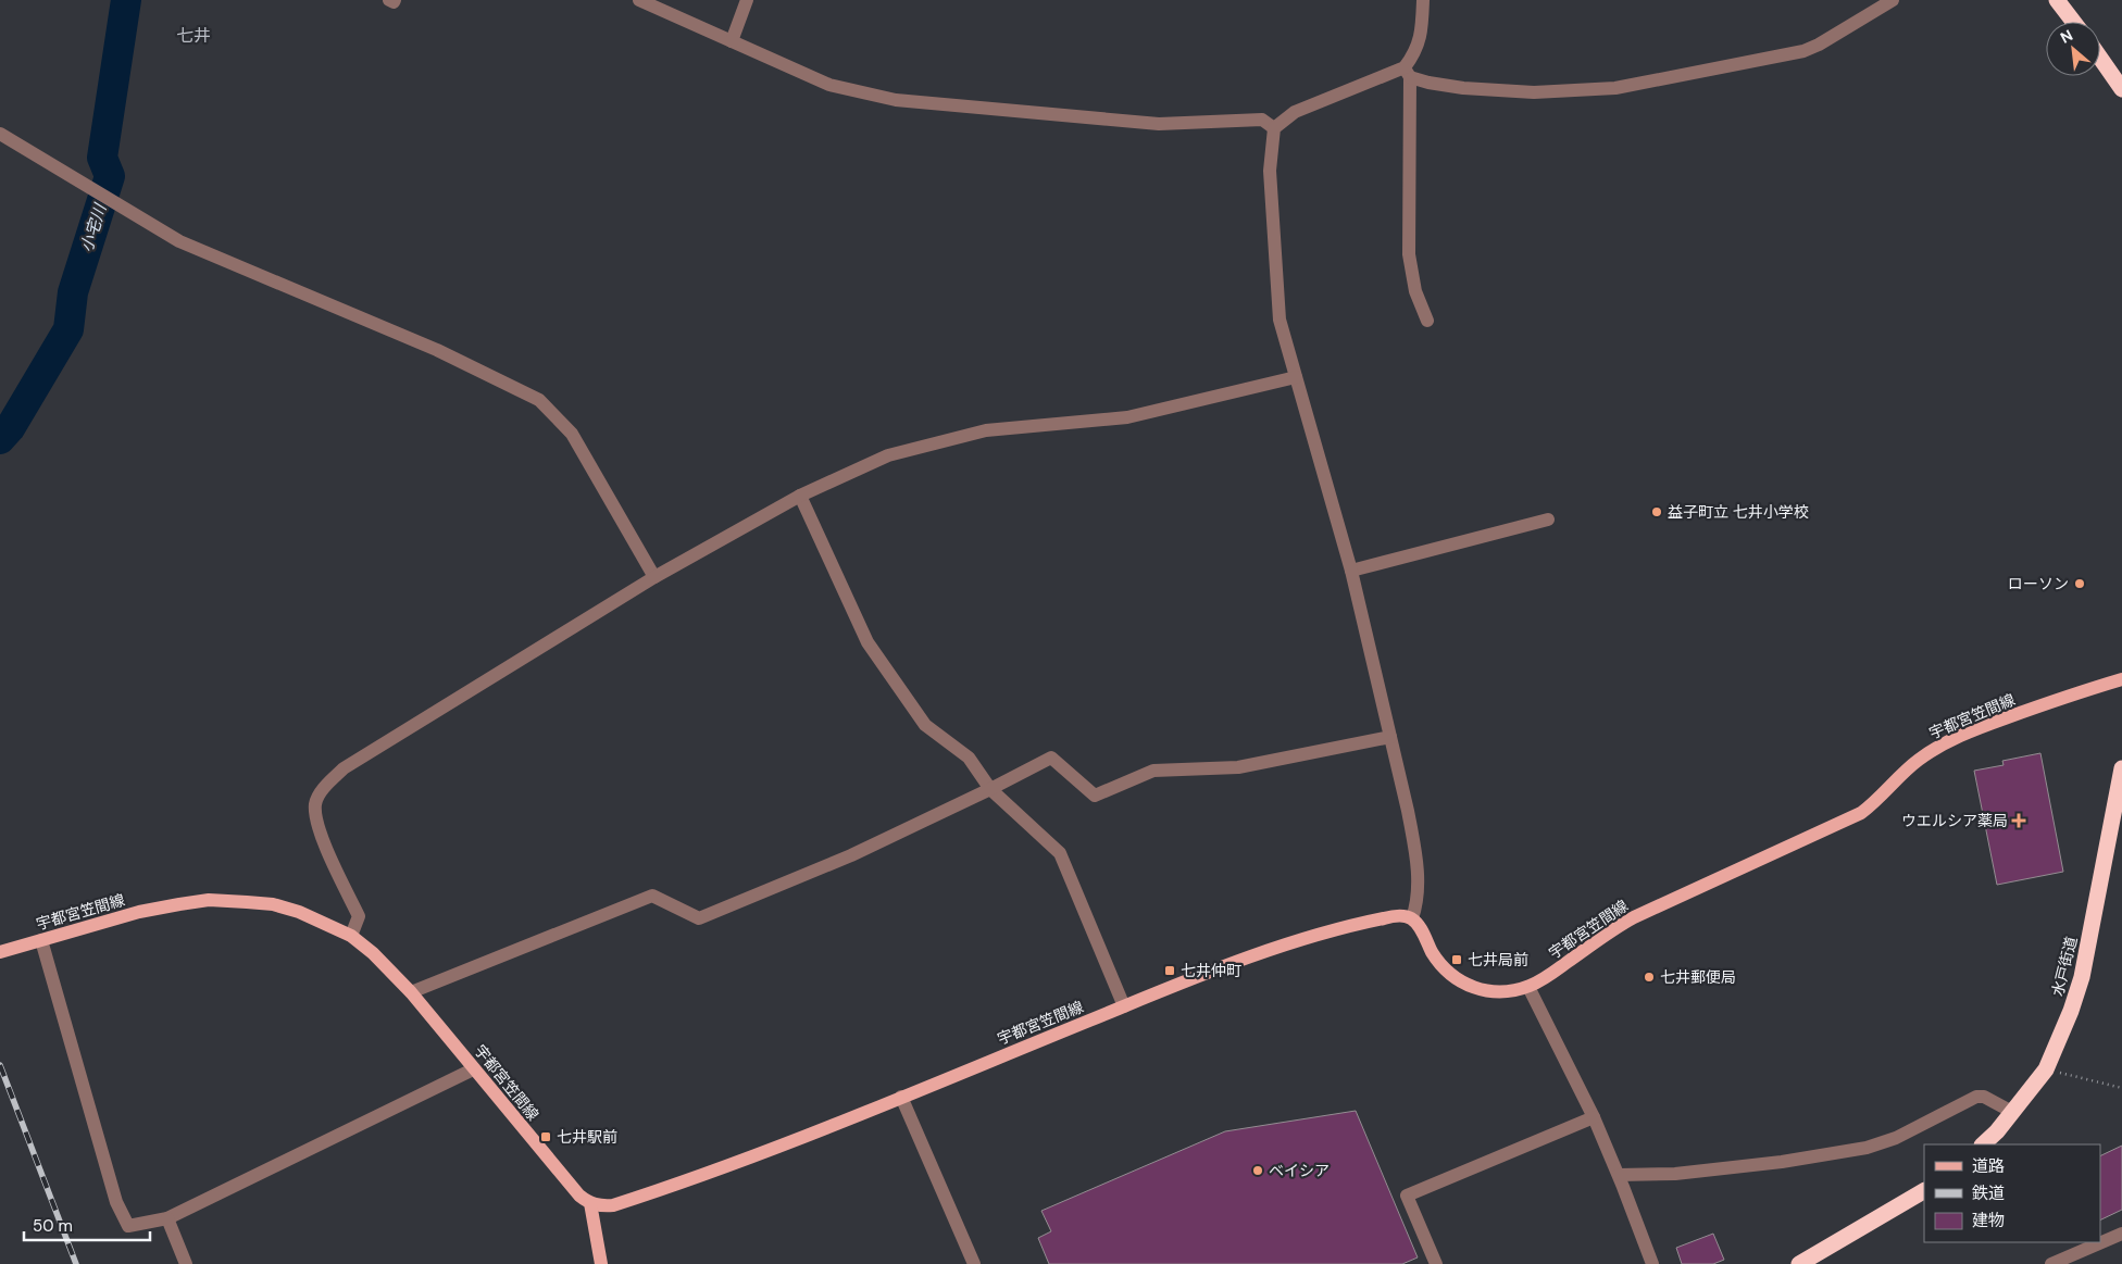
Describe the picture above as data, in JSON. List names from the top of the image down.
{
  "streets": {
    "highway": ["水戸街道"],
    "main road": ["宇都宮笠間線"]
  },
  "districts": ["七井"],
  "water": ["小宅川"],
  "places": {
    "other": [
      "益子町立 七井小学校",
      "ローソン",
      "七井郵便局",
      "ベイシア"
    ],
    "health": ["ウエルシア薬局"],
    "transit": ["七井局前", "七井仲町", "七井駅前"]
  },
  "legend": ["道路", "鉄道", "建物"],
  "scale_bar": "50 m",
  "north": "top left"
}
